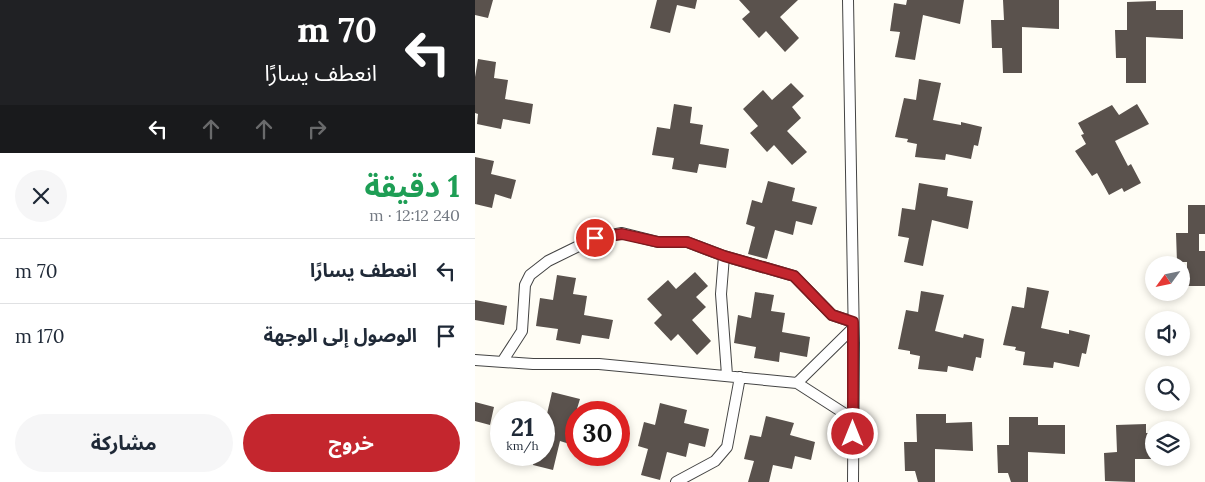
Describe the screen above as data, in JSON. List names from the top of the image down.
{
  "north": "bottom left",
  "page": {
    "turn": ["70 m", "انعطف يسارًا"],
    "heading": ["1 دقيقة", "240 m · 12:12"],
    "list": [
      {
        "name": "انعطف يسارًا",
        "value": "70 m"
      },
      {
        "name": "الوصول إلى الوجهة",
        "value": "170 m"
      }
    ],
    "speed": "21 km/h",
    "limit": "30",
    "buttons": ["خروج", "مشاركة"]
  }
}
